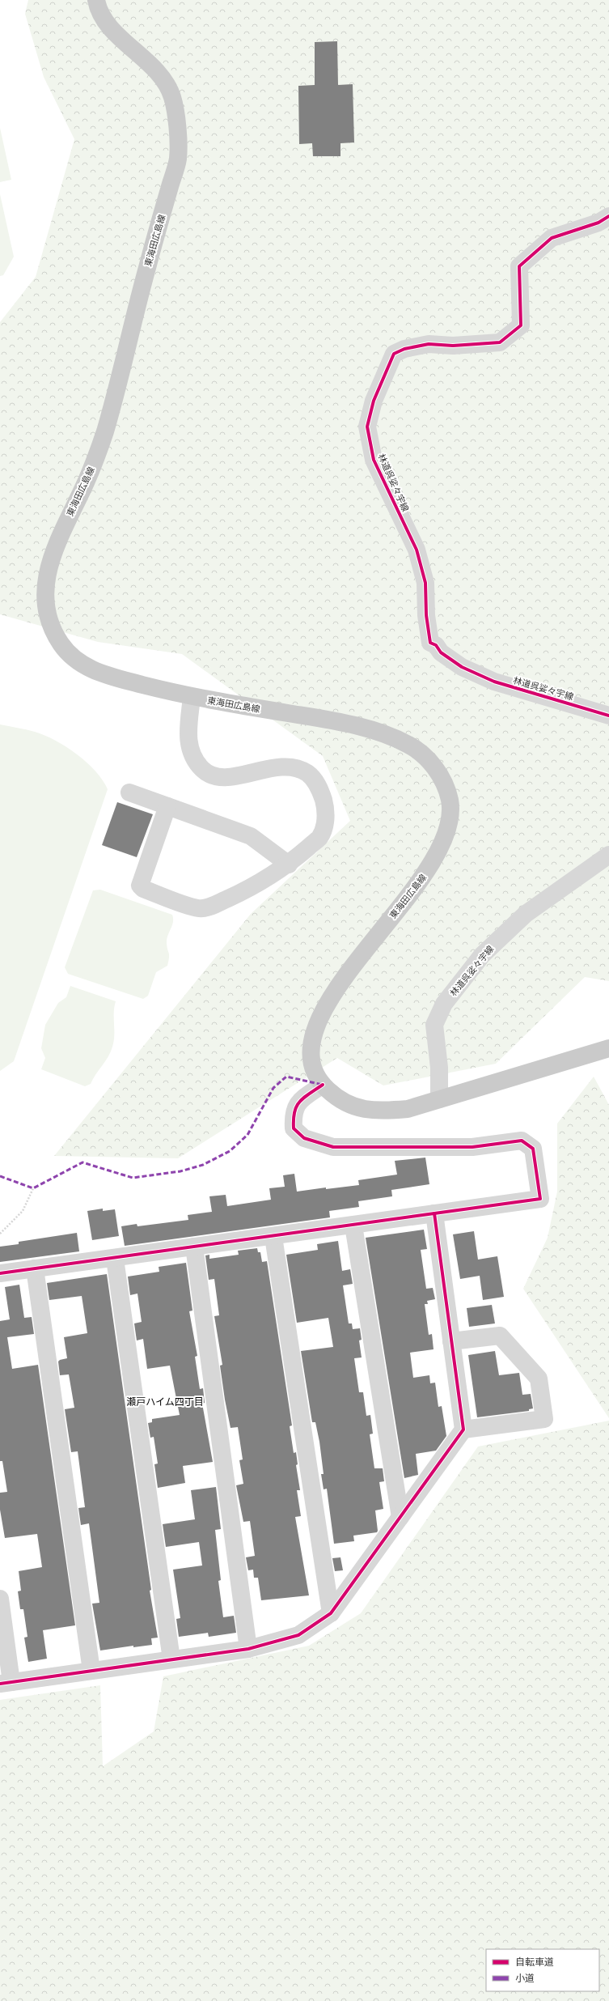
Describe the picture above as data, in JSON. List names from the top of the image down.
{
  "streets": {
    "main road": ["東海田広島線"],
    "street": ["林道呉娑々宇線"]
  },
  "crossings": [
    ["東海田広島線", "林道呉娑々宇線"]
  ],
  "districts": ["瀬戸ハイム四丁目"],
  "legend": ["自転車道", "小道"]
}
